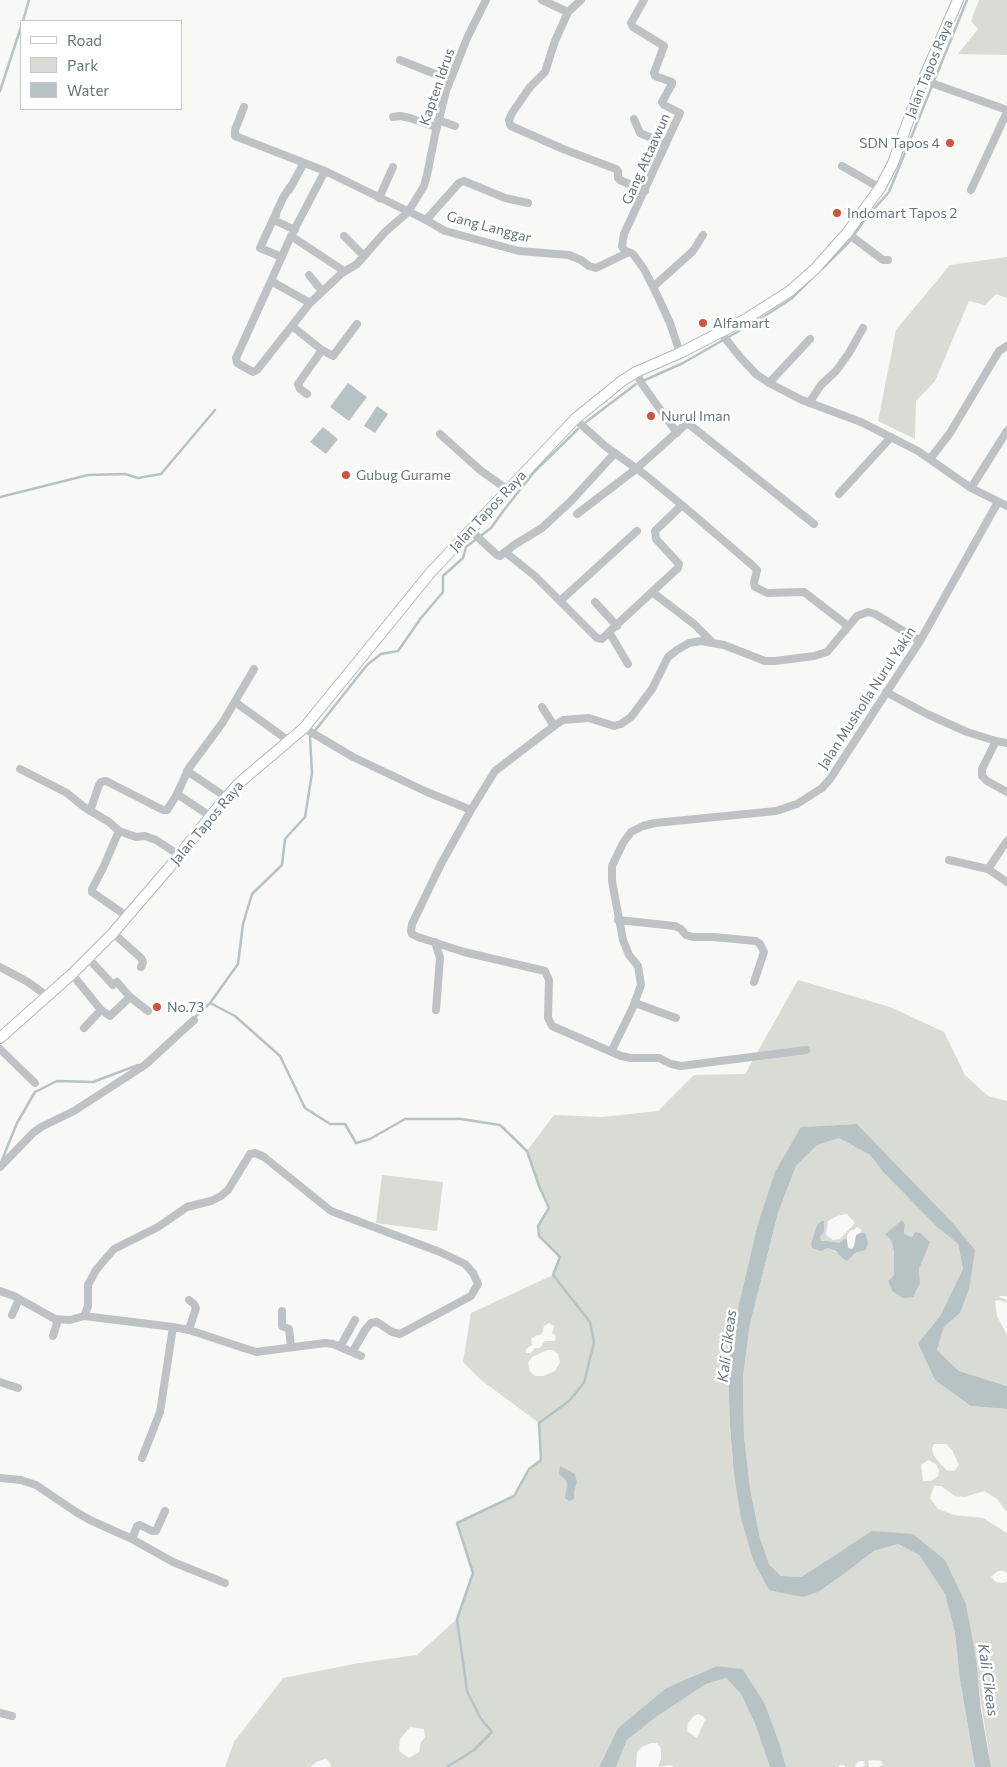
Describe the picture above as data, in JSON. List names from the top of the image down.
{
  "streets": {
    "main road": ["Jalan Tapos Raya"],
    "street": [
      "Kapten Idrus",
      "Gang Attaawun",
      "Gang Langgar",
      "Jalan Musholla Nurul Yakin"
    ]
  },
  "crossings": [
    ["Kapten Idrus", "Gang Langgar"],
    ["Gang Attaawun", "Gang Langgar"]
  ],
  "water": ["Kali Cikeas"],
  "places": [
    "SDN Tapos 4",
    "Indomart Tapos 2",
    "Alfamart",
    "Nurul Iman",
    "Gubug Gurame",
    "No.73"
  ],
  "legend": ["Road", "Park", "Water"]
}
